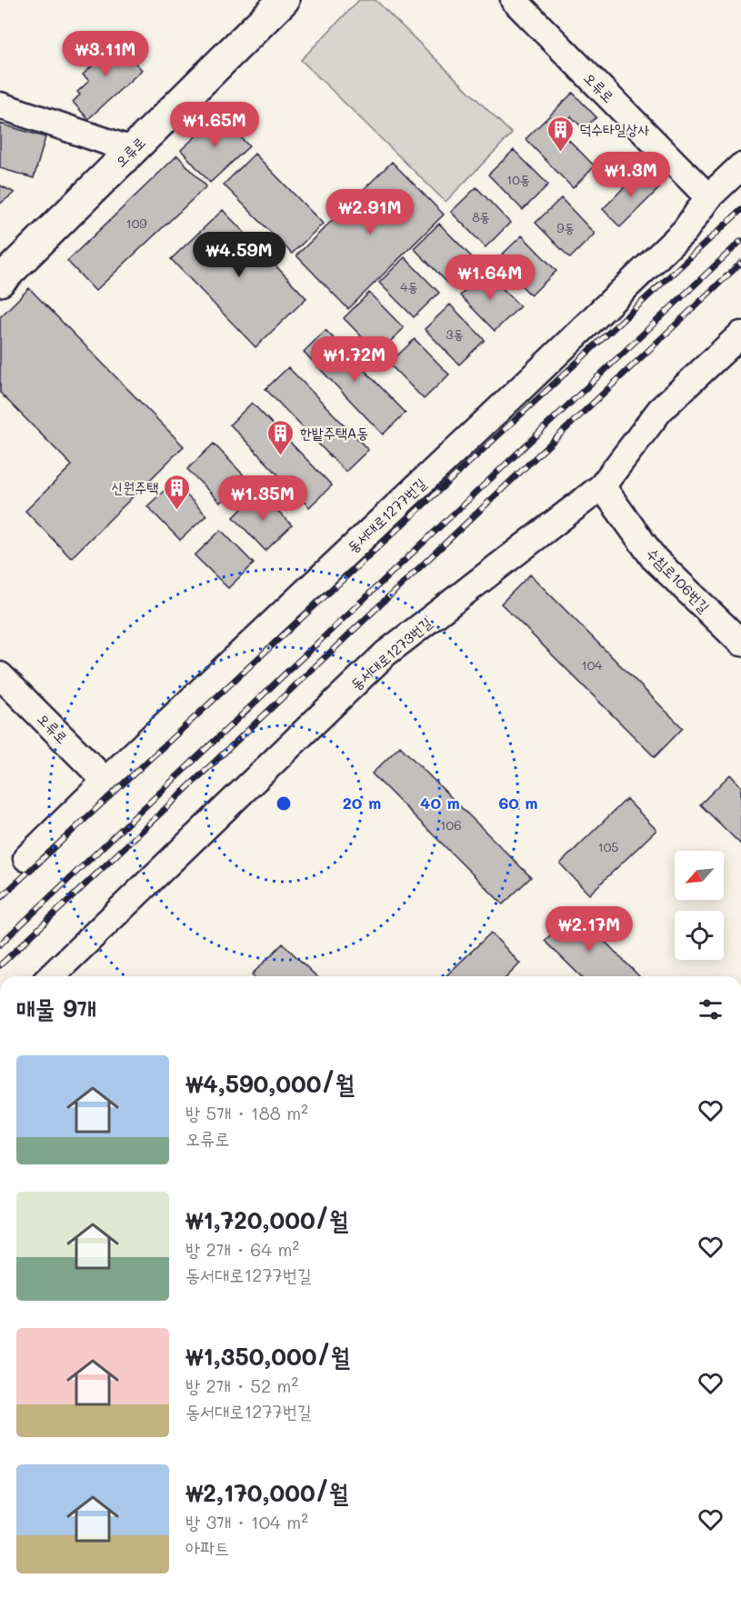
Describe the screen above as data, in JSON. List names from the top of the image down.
{
  "streets": {
    "street": [
      "오류로",
      "동서대로1277번길",
      "수침로106번길",
      "동서대로1273번길"
    ]
  },
  "crossings": [
    ["오류로", "동서대로1277번길"],
    ["수침로106번길", "동서대로1273번길"]
  ],
  "places": {
    "building": ["덕수타일상사", "한밭주택A동", "신원주택"]
  },
  "house_numbers": [
    "10동",
    "8동",
    "109",
    "9동",
    "4동",
    "3동",
    "104",
    "106",
    "105"
  ],
  "north": "bottom left",
  "page": {
    "price": [
      "₩3.11M",
      "₩1.65M",
      "₩1.3M",
      "₩2.91M",
      "₩4.59M",
      "₩1.64M",
      "₩1.72M",
      "₩1.35M",
      "₩2.17M"
    ],
    "heading": "매물 9개",
    "list": [
      {
        "name": "₩4,590,000/월",
        "note": "방 5개 · 188 m² · 오류로"
      },
      {
        "name": "₩1,720,000/월",
        "note": "방 2개 · 64 m² · 동서대로1277번길"
      },
      {
        "name": "₩1,350,000/월",
        "note": "방 2개 · 52 m² · 동서대로1277번길"
      },
      {
        "name": "₩2,170,000/월",
        "note": "방 3개 · 104 m² · 아파트"
      }
    ]
  },
  "rings": ["20 m", "40 m", "60 m"]
}
